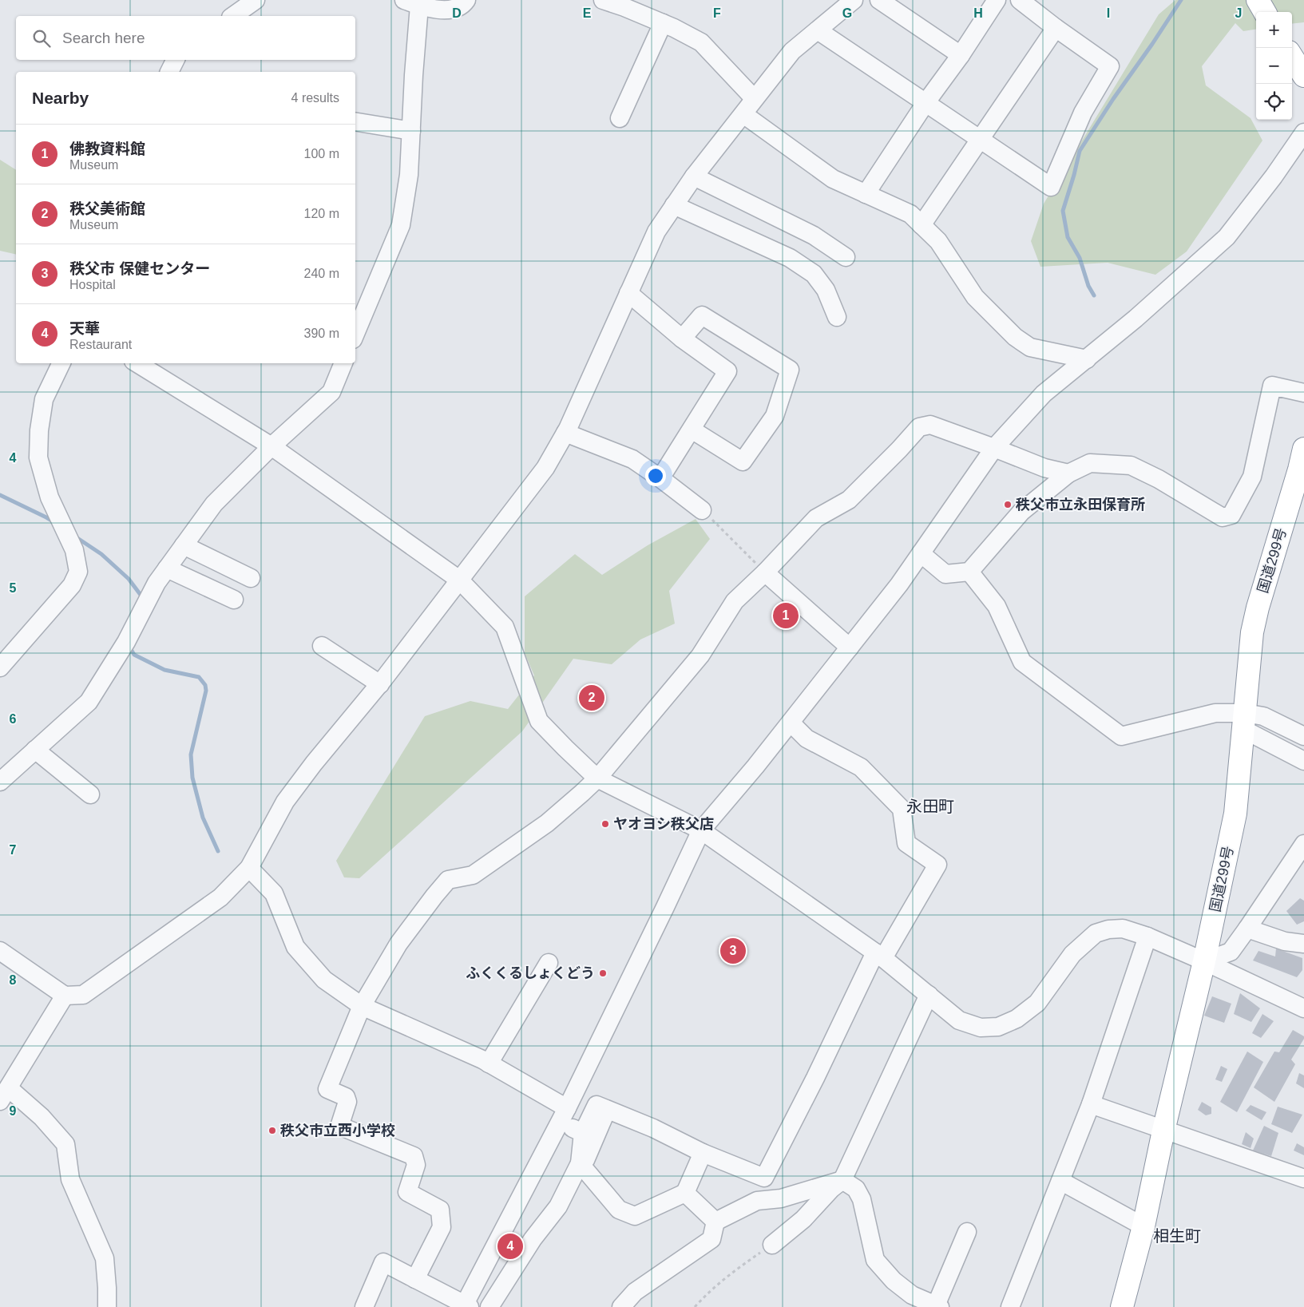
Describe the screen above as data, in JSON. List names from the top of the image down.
{
  "streets": {
    "highway": ["国道299号"]
  },
  "districts": ["永田町", "相生町"],
  "places": [
    "秩父市立永田保育所",
    "ヤオヨシ秩父店",
    "ふくくるしょくどう",
    "秩父市立西小学校"
  ],
  "page": {
    "map_buttons": ["+", "−"],
    "search": "Search here",
    "heading": ["Nearby", "4 results"],
    "list": [
      {
        "mark": "1",
        "name": "佛教資料館",
        "note": "Museum",
        "value": "100 m"
      },
      {
        "mark": "2",
        "name": "秩父美術館",
        "note": "Museum",
        "value": "120 m"
      },
      {
        "mark": "3",
        "name": "秩父市 保健センター",
        "note": "Hospital",
        "value": "240 m"
      },
      {
        "mark": "4",
        "name": "天華",
        "note": "Restaurant",
        "value": "390 m"
      }
    ],
    "pins": [
      "1",
      "2",
      "3",
      "4"
    ]
  },
  "grid": {
    "columns": [
      "D",
      "E",
      "F",
      "G",
      "H",
      "I",
      "J"
    ],
    "rows": [
      "4",
      "5",
      "6",
      "7",
      "8",
      "9"
    ]
  }
}
